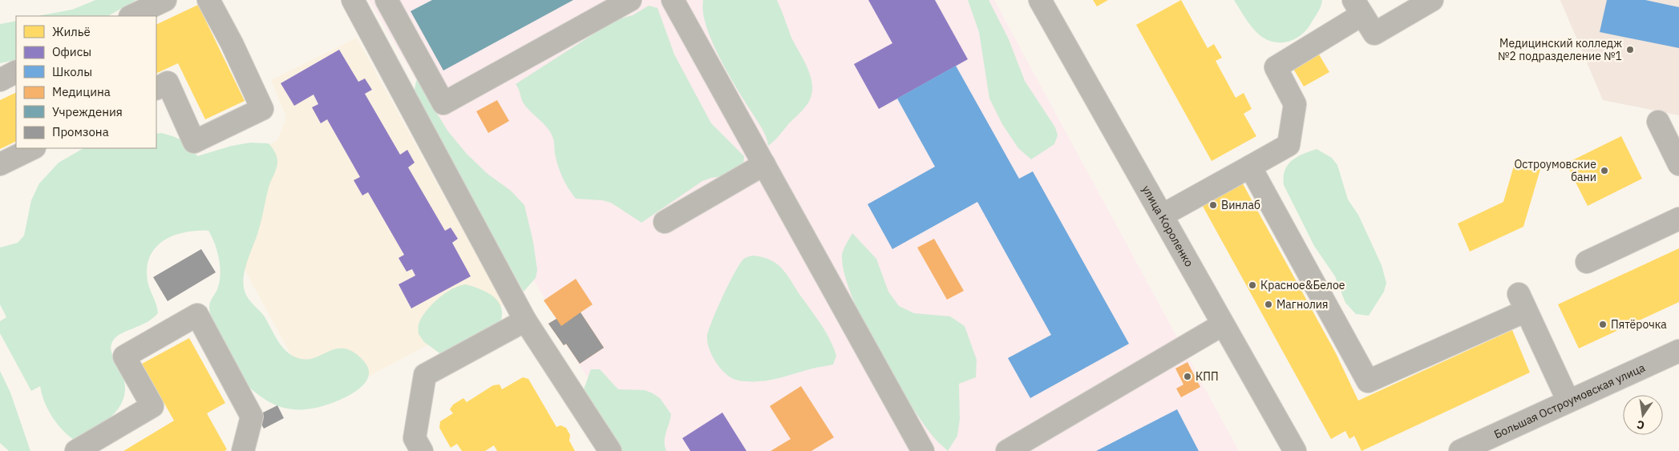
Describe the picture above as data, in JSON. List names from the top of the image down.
{
  "streets": {
    "street": ["улица Короленко", "Большая Остроумовская улица"]
  },
  "places": [
    "Медицинский колледж №2 подразделение №1",
    "Остроумовские бани",
    "Винлаб",
    "Красное&Белое",
    "Магнолия",
    "Пятёрочка",
    "КПП"
  ],
  "legend": [
    "Жильё",
    "Офисы",
    "Школы",
    "Медицина",
    "Учреждения",
    "Промзона"
  ],
  "north": "bottom"
}
